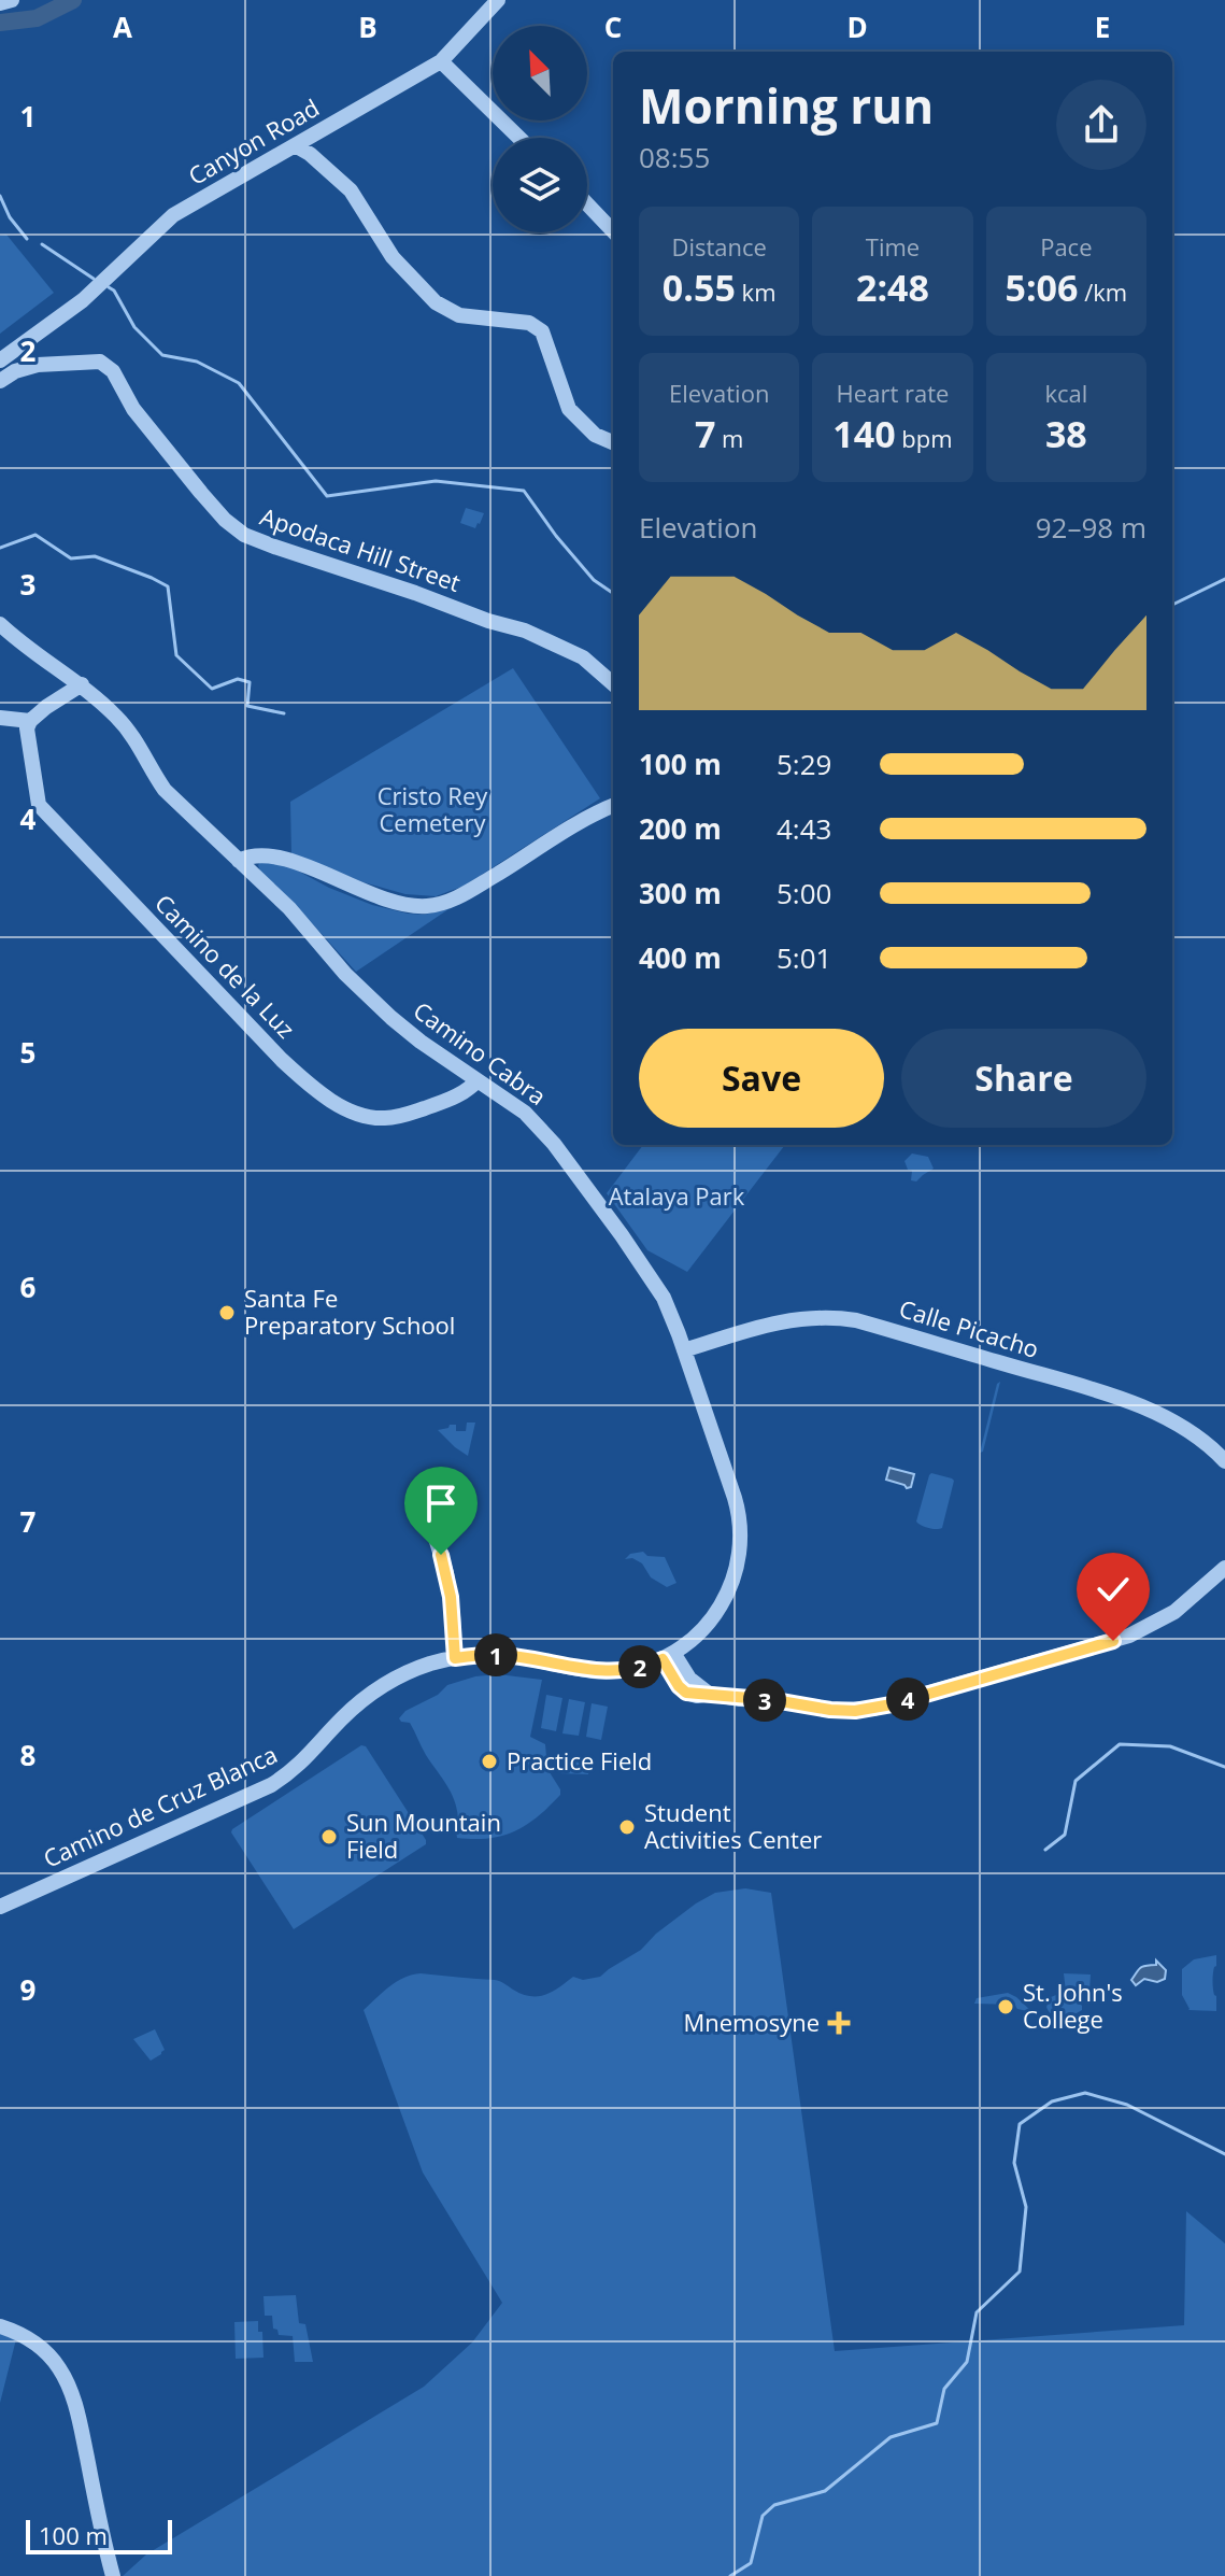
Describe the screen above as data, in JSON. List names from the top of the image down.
{
  "streets": {
    "street": [
      "Canyon Road",
      "Apodaca Hill Street",
      "Camino de la Luz",
      "Camino Cabra",
      "Calle Picacho",
      "Camino de Cruz Blanca"
    ]
  },
  "crossings": [
    ["Camino de la Luz", "Camino Cabra"],
    ["Camino Cabra", "Calle Picacho"],
    ["Camino Cabra", "Camino de Cruz Blanca"]
  ],
  "parks": ["Cristo Rey Cemetery", "Atalaya Park"],
  "places": {
    "other": [
      "Santa Fe Preparatory School",
      "Practice Field",
      "Student Activities Center",
      "Sun Mountain Field",
      "St. John's College"
    ],
    "health": ["Mnemosyne"]
  },
  "scale_bar": "100 m",
  "north": "top left",
  "page": {
    "heading": ["Morning run", "08:55"],
    "stats": [
      ["Distance", "0.55 km"],
      ["Time", "2:48"],
      ["Pace", "5:06 /km"],
      ["Elevation", "7 m"],
      ["Heart rate", "140 bpm"],
      ["kcal", "38"]
    ],
    "chart": ["Elevation", "92–98 m"],
    "list": [
      {
        "name": "100 m",
        "note": "5:29"
      },
      {
        "name": "200 m",
        "note": "4:43"
      },
      {
        "name": "300 m",
        "note": "5:00"
      },
      {
        "name": "400 m",
        "note": "5:01"
      }
    ],
    "buttons": ["Save", "Share"],
    "pins": [
      "1",
      "2",
      "4",
      "3"
    ],
    "scale": "100 m"
  },
  "grid": {
    "columns": [
      "A",
      "B",
      "C",
      "D",
      "E"
    ],
    "rows": [
      "1",
      "2",
      "3",
      "4",
      "5",
      "6",
      "7",
      "8",
      "9"
    ]
  }
}
